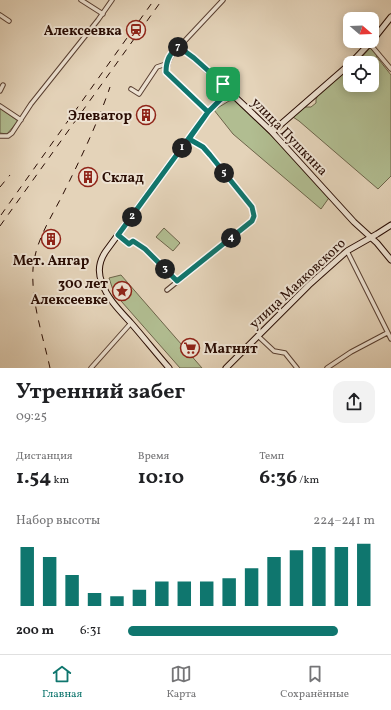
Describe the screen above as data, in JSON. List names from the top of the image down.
{
  "streets": {
    "street": ["улица Пушкина", "улица Маяковского"]
  },
  "crossings": [
    ["улица Пушкина", "улица Маяковского"]
  ],
  "places": {
    "station": ["Алексеевка"],
    "building": ["Элеватор", "Склад", "Мет. Ангар"],
    "place": ["300 лет Алексеевке"],
    "supermarket": ["Магнит"]
  },
  "north": "right",
  "page": {
    "pins": [
      "7",
      "1",
      "5",
      "2",
      "4",
      "3"
    ],
    "heading": ["Утренний забег", "09:25"],
    "stats": [
      ["Дистанция", "1.54 km"],
      ["Время", "10:10"],
      ["Темп", "6:36 /km"]
    ],
    "chart": ["Набор высоты", "224–241 m"],
    "list": [
      {
        "name": "200 m",
        "note": "6:31"
      }
    ],
    "tabs": ["Главная", "Карта", "Сохранённые"]
  }
}
